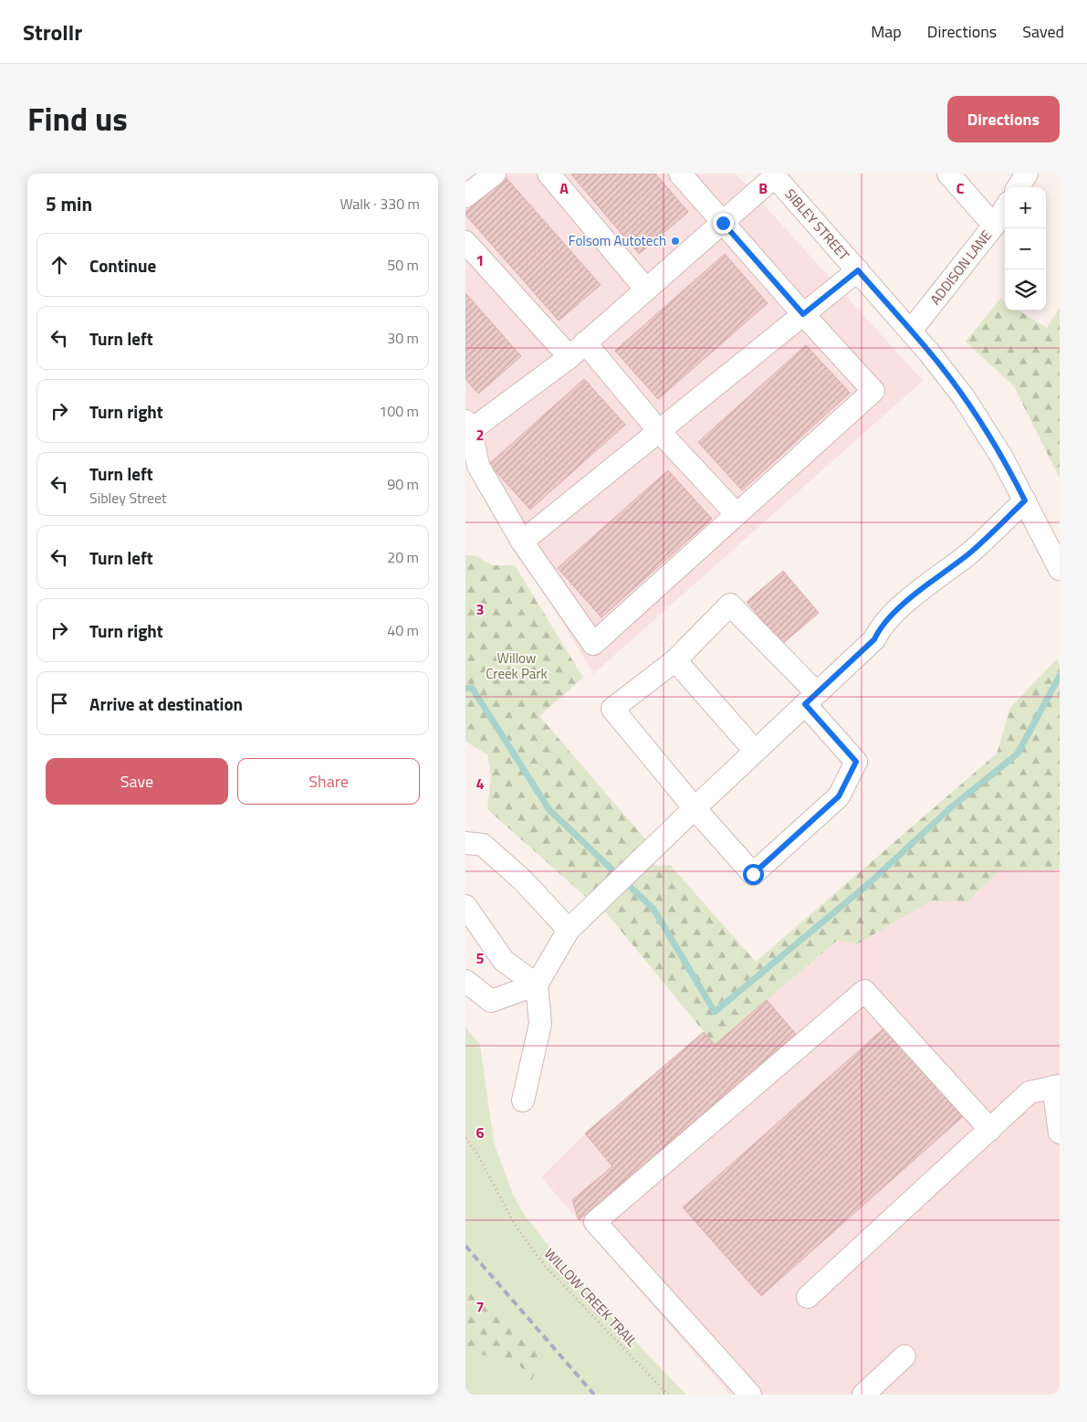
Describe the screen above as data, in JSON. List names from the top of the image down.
{
  "streets": {
    "street": ["SIBLEY STREET", "ADDISON LANE"],
    "path": ["WILLOW CREEK TRAIL"]
  },
  "crossings": [
    ["SIBLEY STREET", "ADDISON LANE"]
  ],
  "parks": ["Willow Creek Park"],
  "places": ["Folsom Autotech"],
  "page": {
    "header": "Strollr",
    "nav": ["Map", "Directions", "Saved"],
    "title": "Find us",
    "buttons": [
      "Directions",
      ["Save", "Share"]
    ],
    "heading": ["5 min", "Walk · 330 m"],
    "map_buttons": ["+", "−"],
    "list": [
      ["Continue", "50 m"],
      ["Turn left", "30 m"],
      ["Turn right", "100 m"],
      ["Turn left", "Sibley Street", "90 m"],
      ["Turn left", "20 m"],
      ["Turn right", "40 m"],
      "Arrive at destination"
    ]
  },
  "grid": {
    "columns": ["A", "B", "C"],
    "rows": [
      "1",
      "2",
      "3",
      "4",
      "5",
      "6",
      "7"
    ]
  }
}
